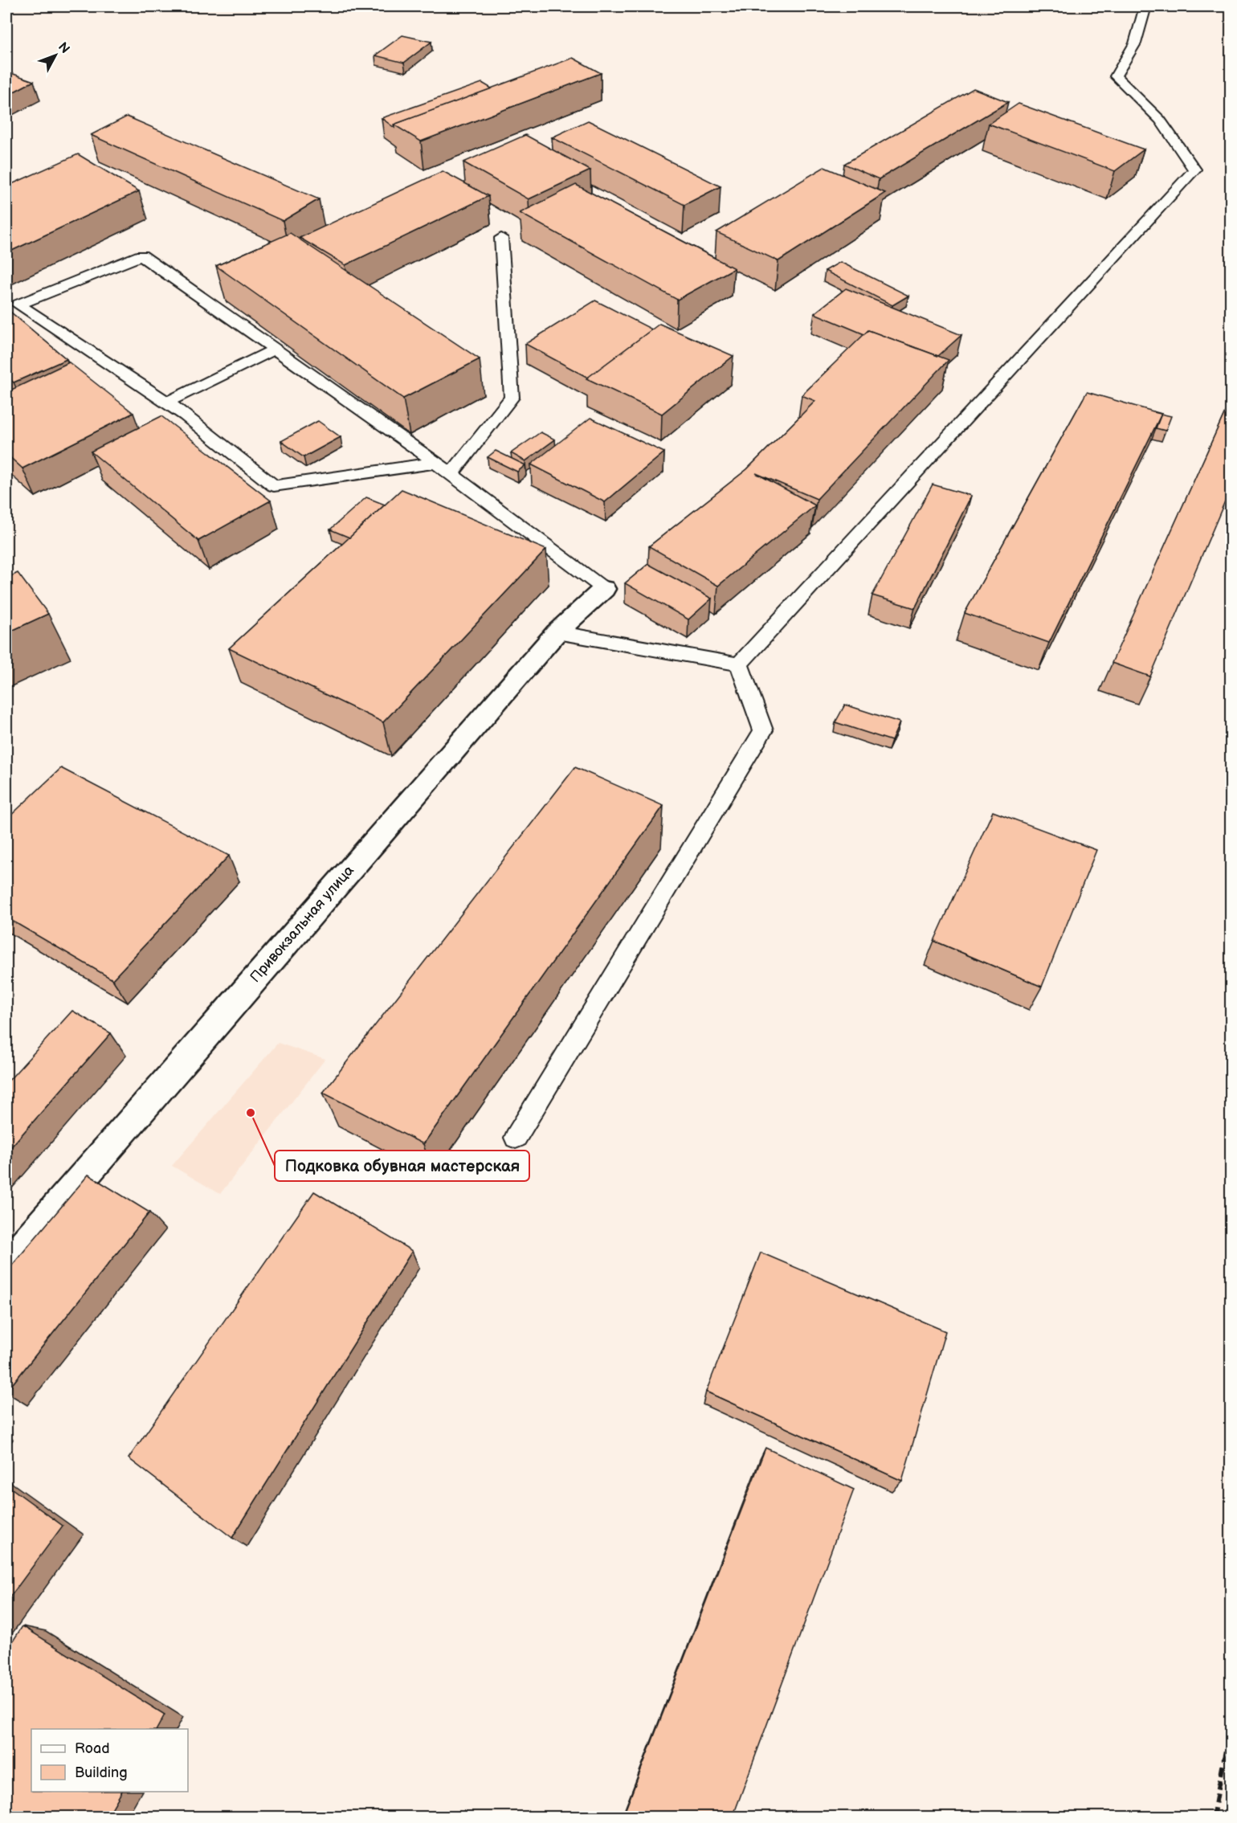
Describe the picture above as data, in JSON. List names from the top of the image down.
{
  "streets": {
    "street": ["Привокзальная улица"]
  },
  "places": ["Подковка обувная мастерская"],
  "legend": ["Road", "Building"],
  "north": "top right"
}
